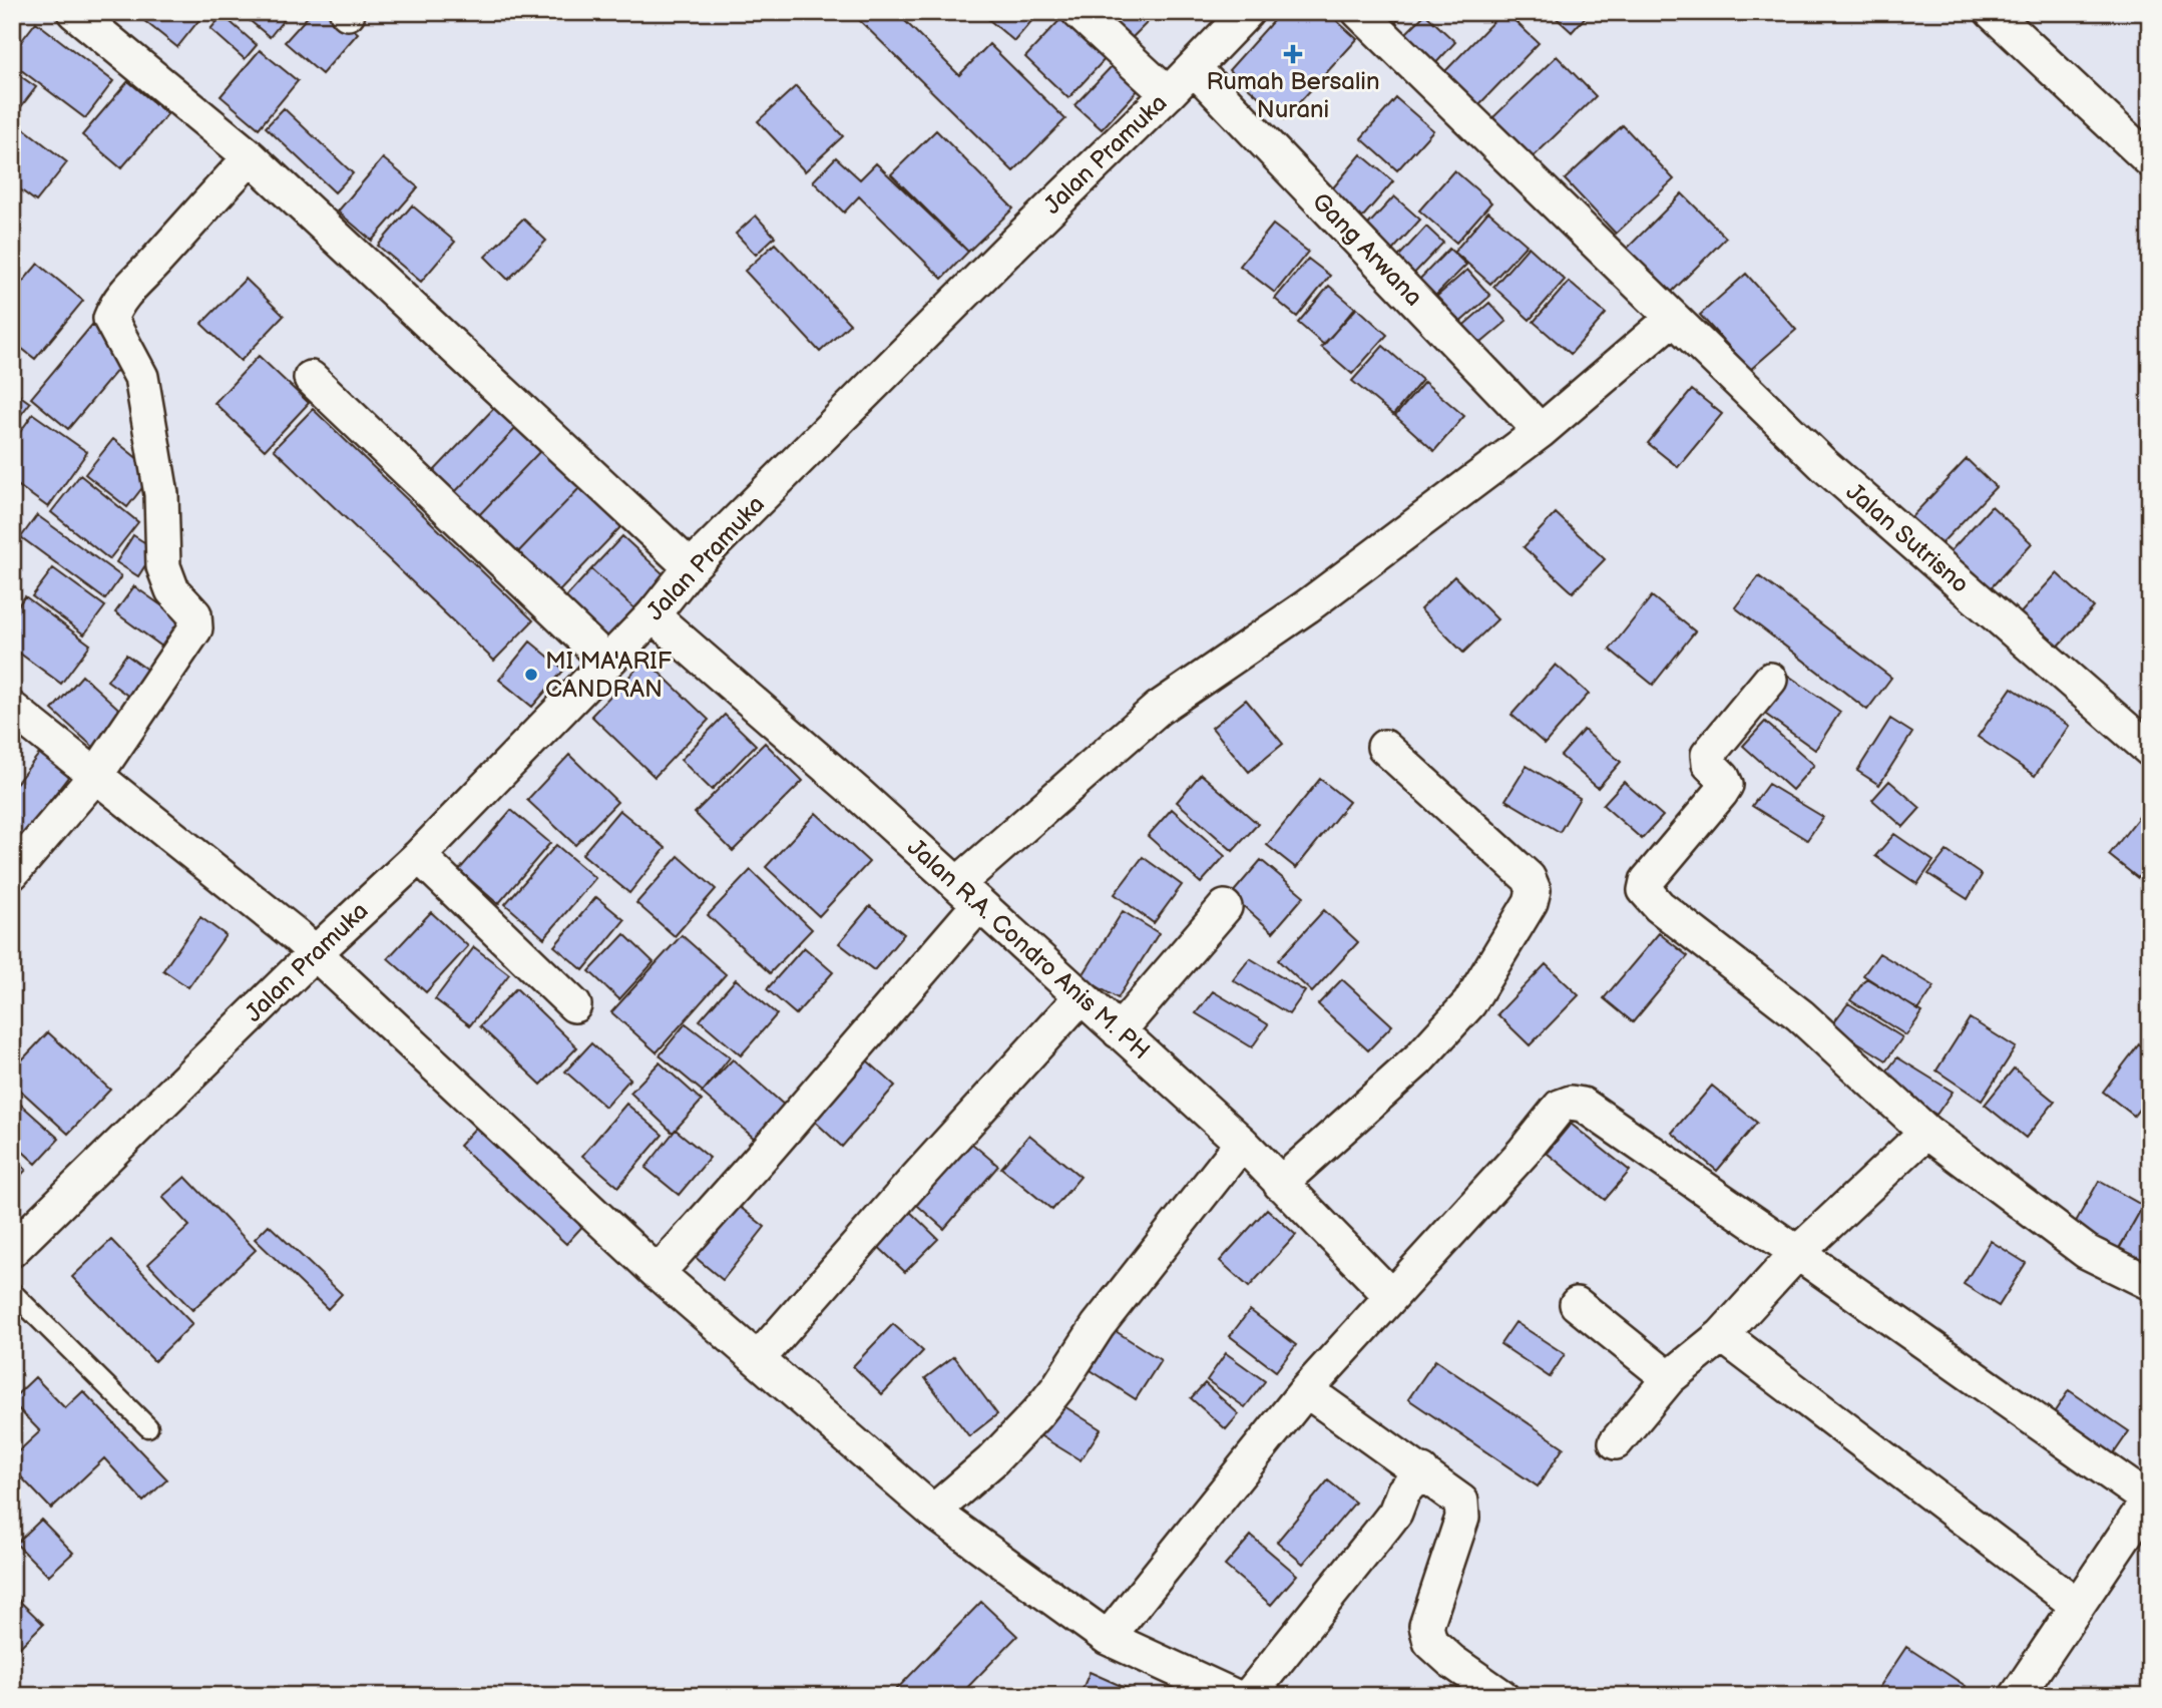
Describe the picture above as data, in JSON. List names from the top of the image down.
{
  "streets": {
    "street": [
      "Jalan Pramuka",
      "Gang Arwana",
      "Jalan Sutrisno",
      "Jalan R.A. Condro Anis M. PH"
    ]
  },
  "crossings": [
    ["Jalan Pramuka", "Gang Arwana"],
    ["Jalan Pramuka", "Jalan R.A. Condro Anis M. PH"]
  ],
  "places": {
    "health": ["Rumah Bersalin Nurani"],
    "other": ["MI MA'ARIF CANDRAN"]
  }
}
